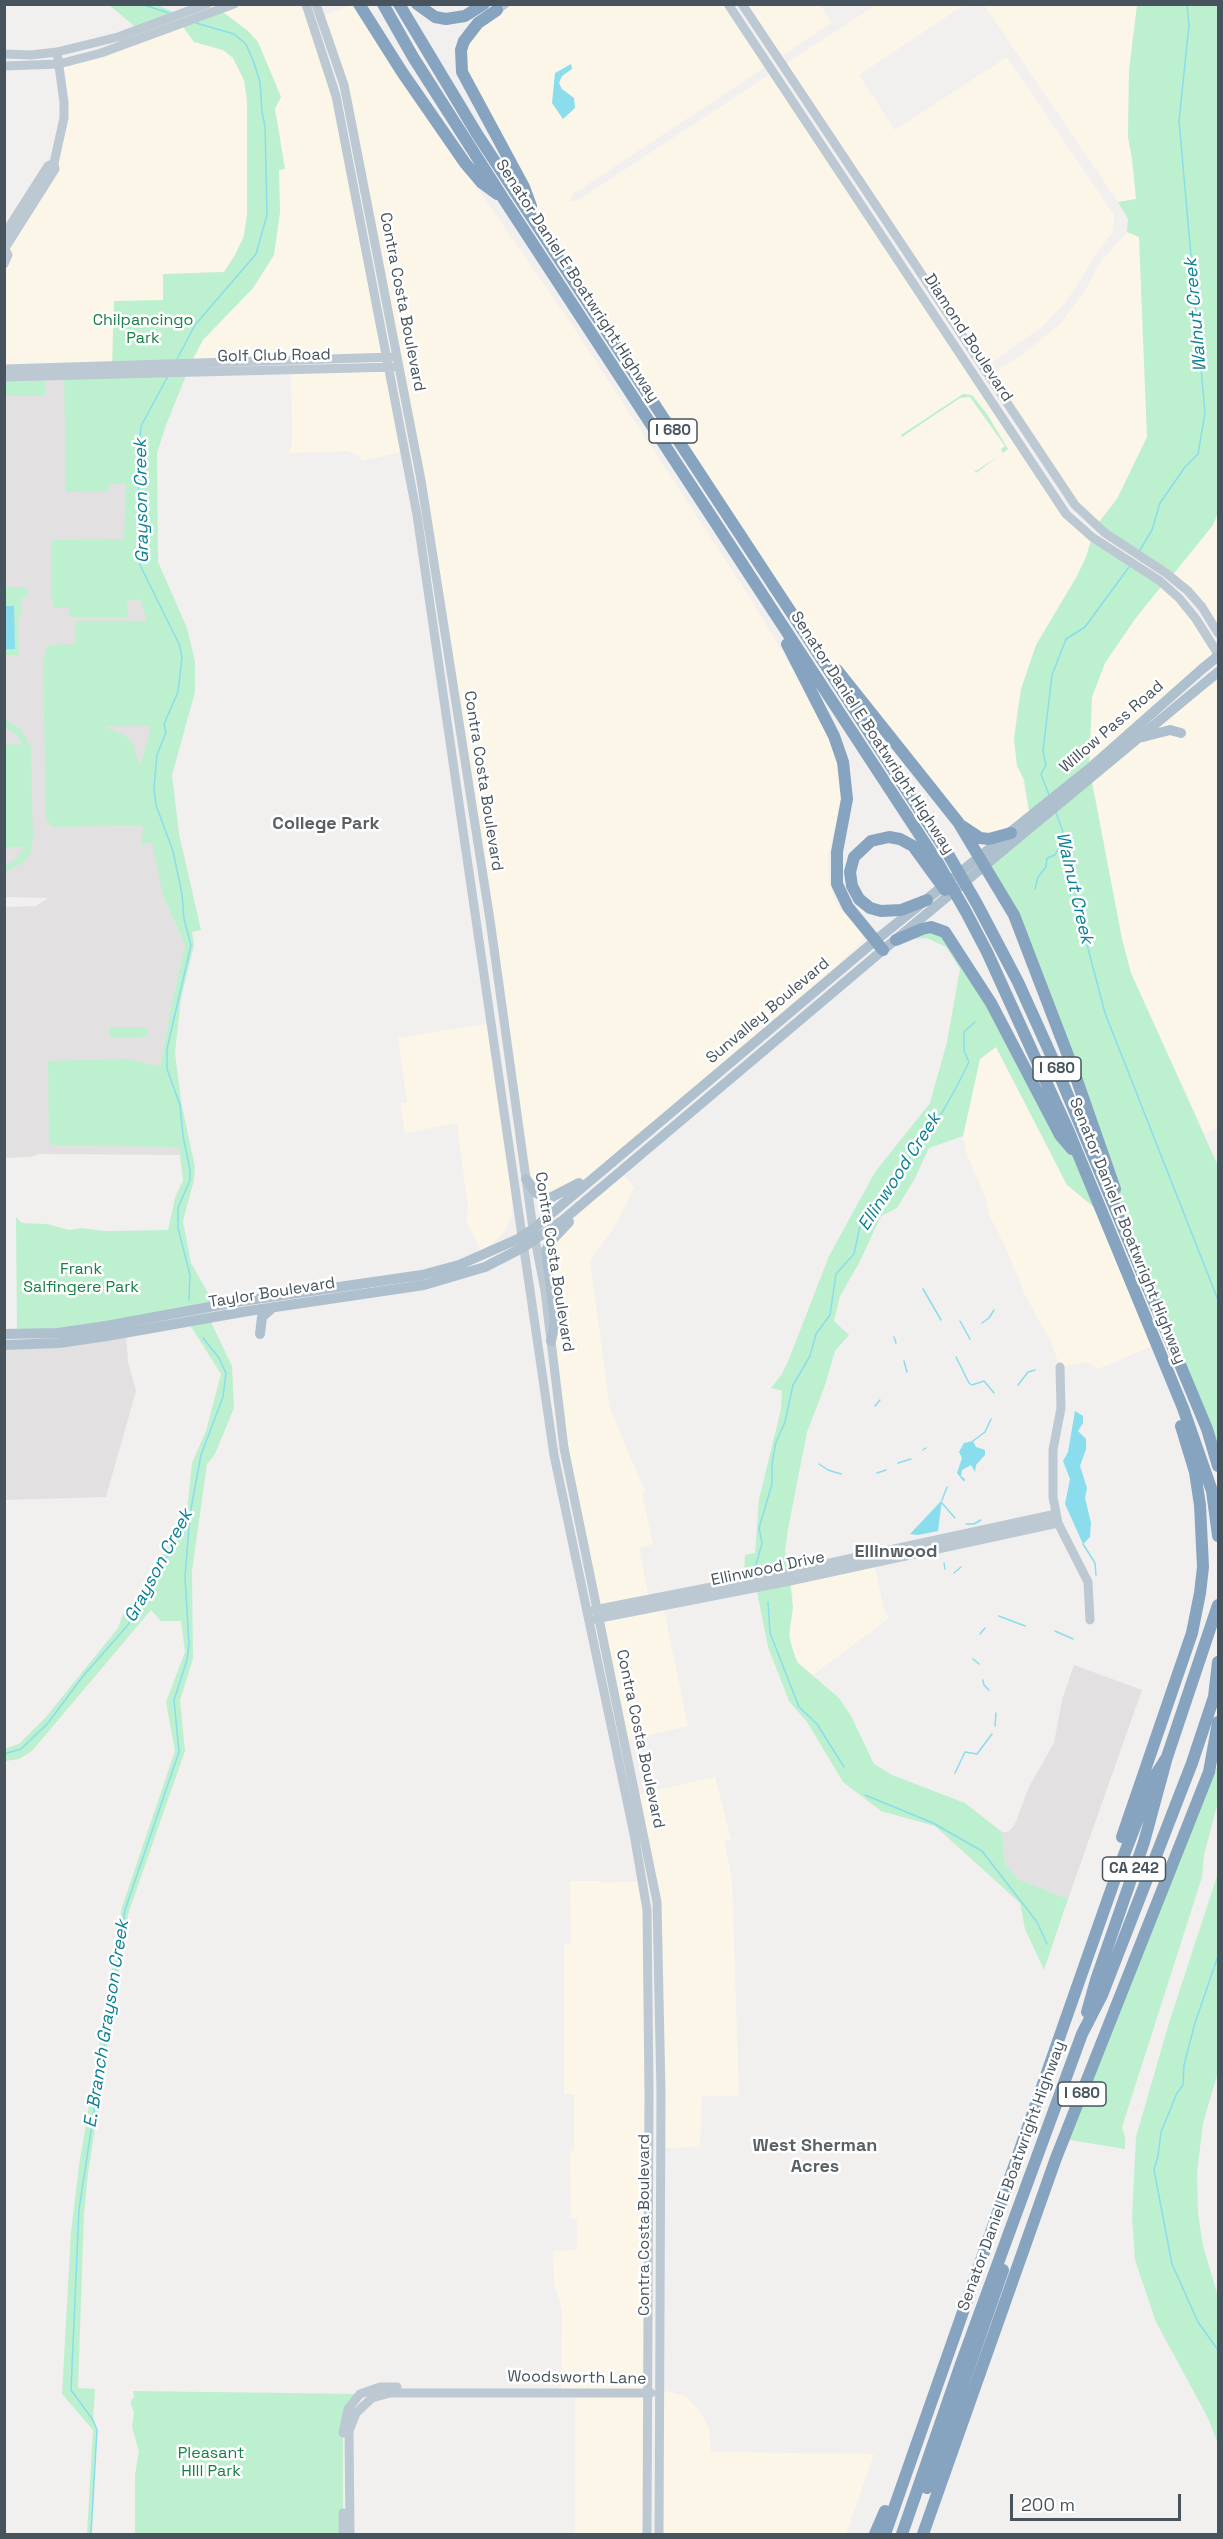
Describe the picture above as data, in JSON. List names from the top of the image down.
{
  "streets": {
    "highway": ["Senator Daniel E Boatwright Highway", "I 680", "CA 242"],
    "main road": [
      "Contra Costa Boulevard",
      "Diamond Boulevard",
      "Golf Club Road",
      "Willow Pass Road",
      "Sunvalley Boulevard",
      "Taylor Boulevard",
      "Ellinwood Drive",
      "Woodsworth Lane"
    ]
  },
  "crossings": [
    ["Senator Daniel E Boatwright Highway", "I 680"],
    ["Senator Daniel E Boatwright Highway", "CA 242"],
    ["Contra Costa Boulevard", "Golf Club Road"],
    ["Contra Costa Boulevard", "Sunvalley Boulevard"],
    ["Contra Costa Boulevard", "Taylor Boulevard"],
    ["Contra Costa Boulevard", "Ellinwood Drive"],
    ["Contra Costa Boulevard", "Woodsworth Lane"],
    ["Diamond Boulevard", "Willow Pass Road"],
    ["Willow Pass Road", "Sunvalley Boulevard"],
    ["Sunvalley Boulevard", "Taylor Boulevard"]
  ],
  "districts": ["College Park", "Ellinwood", "West Sherman Acres"],
  "water": [
    "Walnut Creek",
    "Grayson Creek",
    "Ellinwood Creek",
    "E. Branch Grayson Creek"
  ],
  "parks": ["Chilpancingo Park", "Frank Salfingere Park", "Pleasant HIll Park"],
  "scale_bar": "200 m"
}
